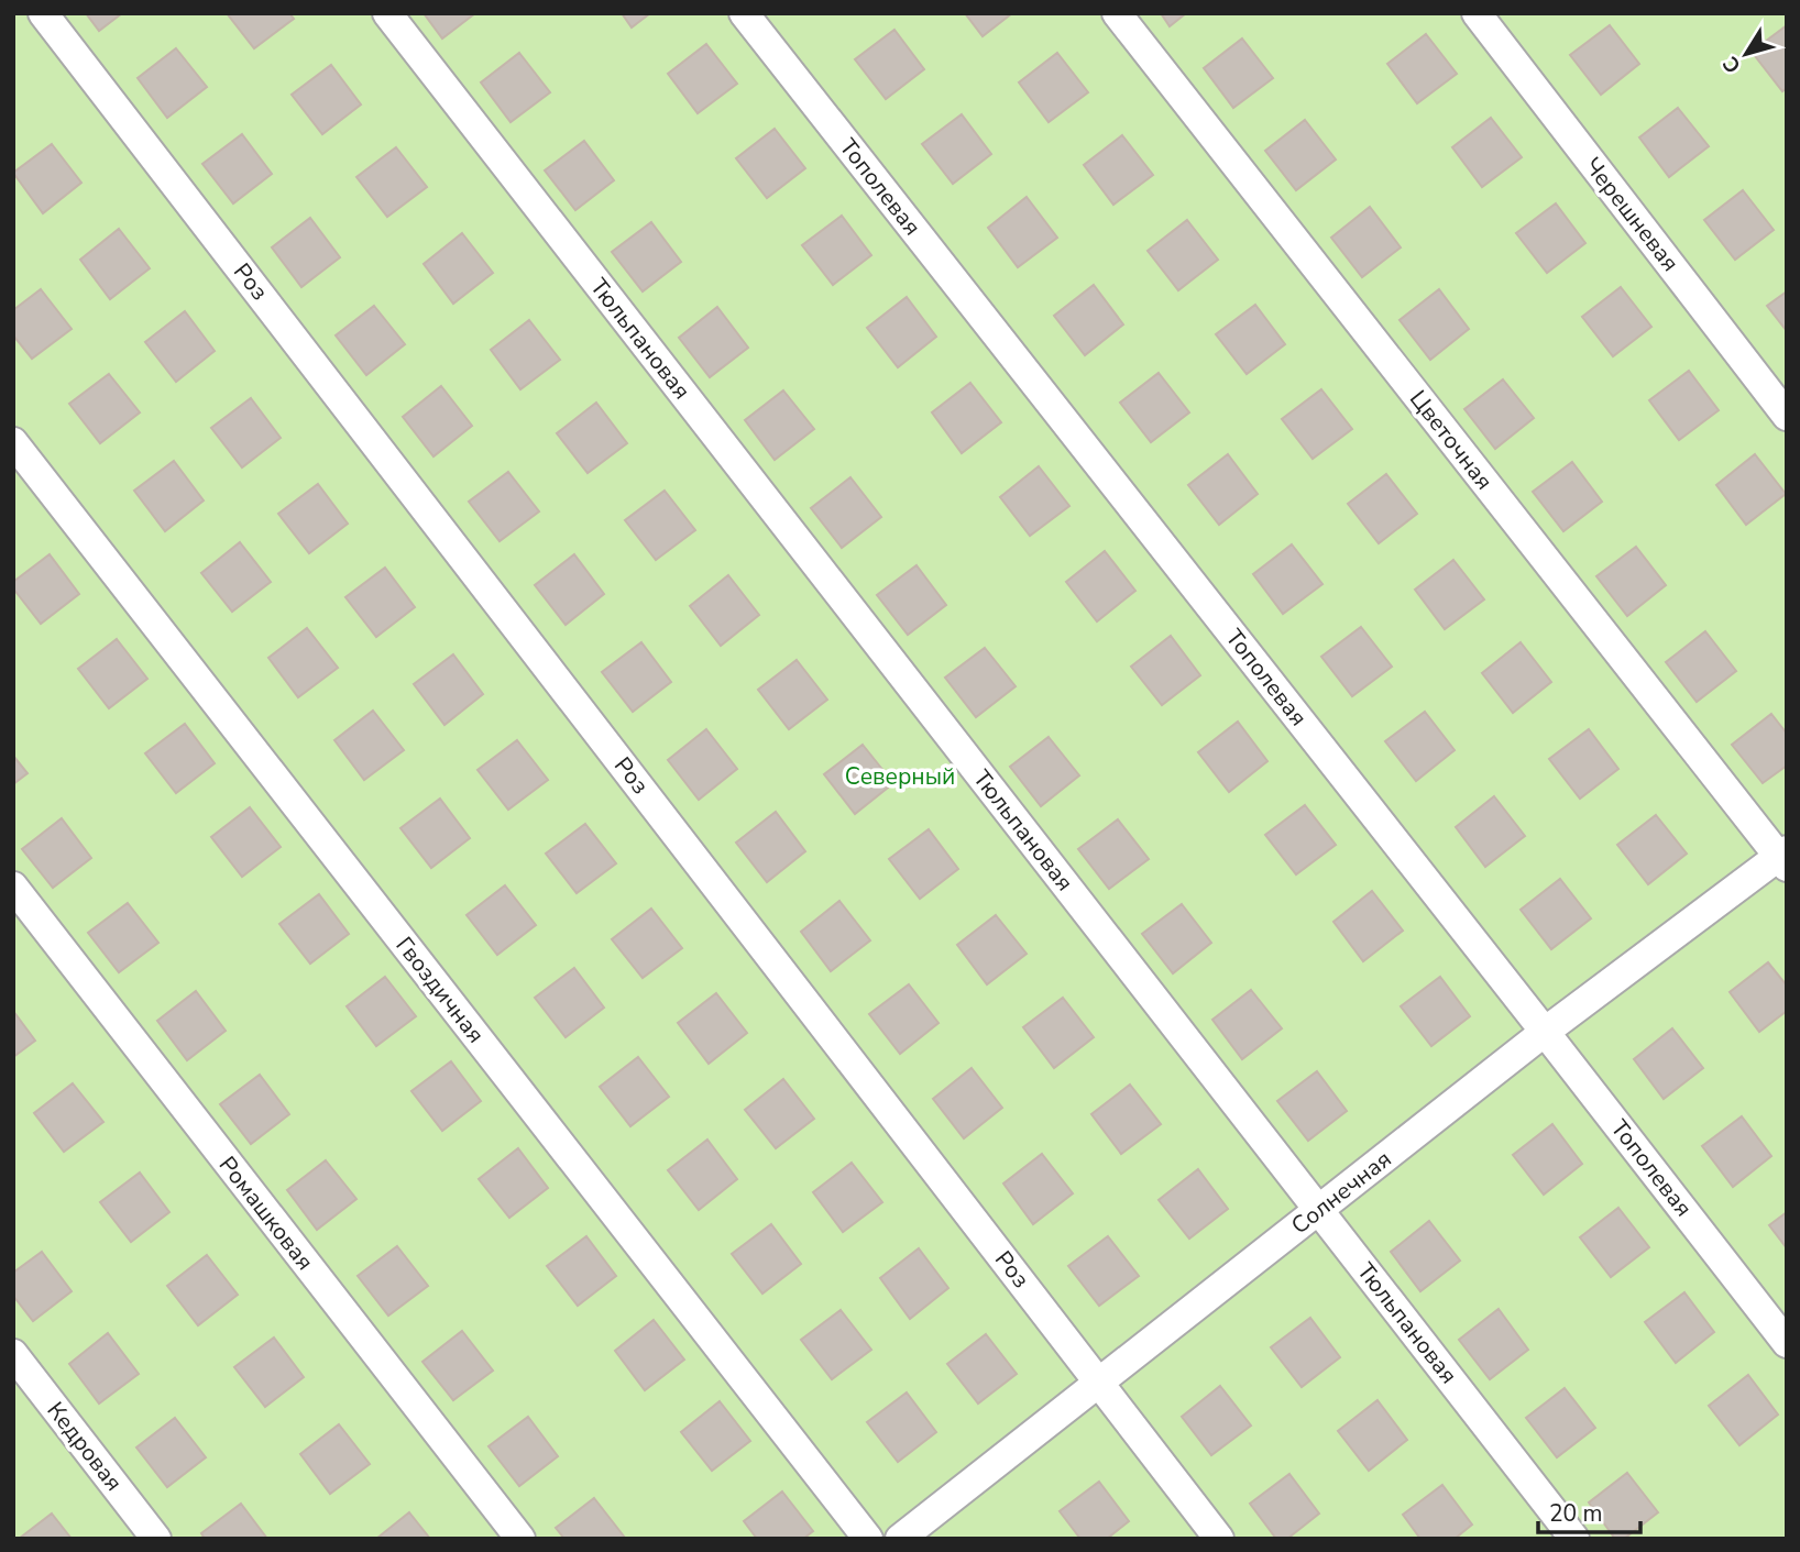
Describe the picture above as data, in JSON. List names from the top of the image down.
{
  "streets": {
    "street": [
      "Тополевая",
      "Черешневая",
      "Роз",
      "Тюльпановая",
      "Цветочная",
      "Гвоздичная",
      "Солнечная",
      "Ромашковая",
      "Кедровая"
    ]
  },
  "crossings": [
    ["Тополевая", "Солнечная"],
    ["Роз", "Солнечная"],
    ["Тюльпановая", "Солнечная"],
    ["Цветочная", "Солнечная"]
  ],
  "parks": ["Северный"],
  "scale_bar": "20 m",
  "north": "bottom left"
}
